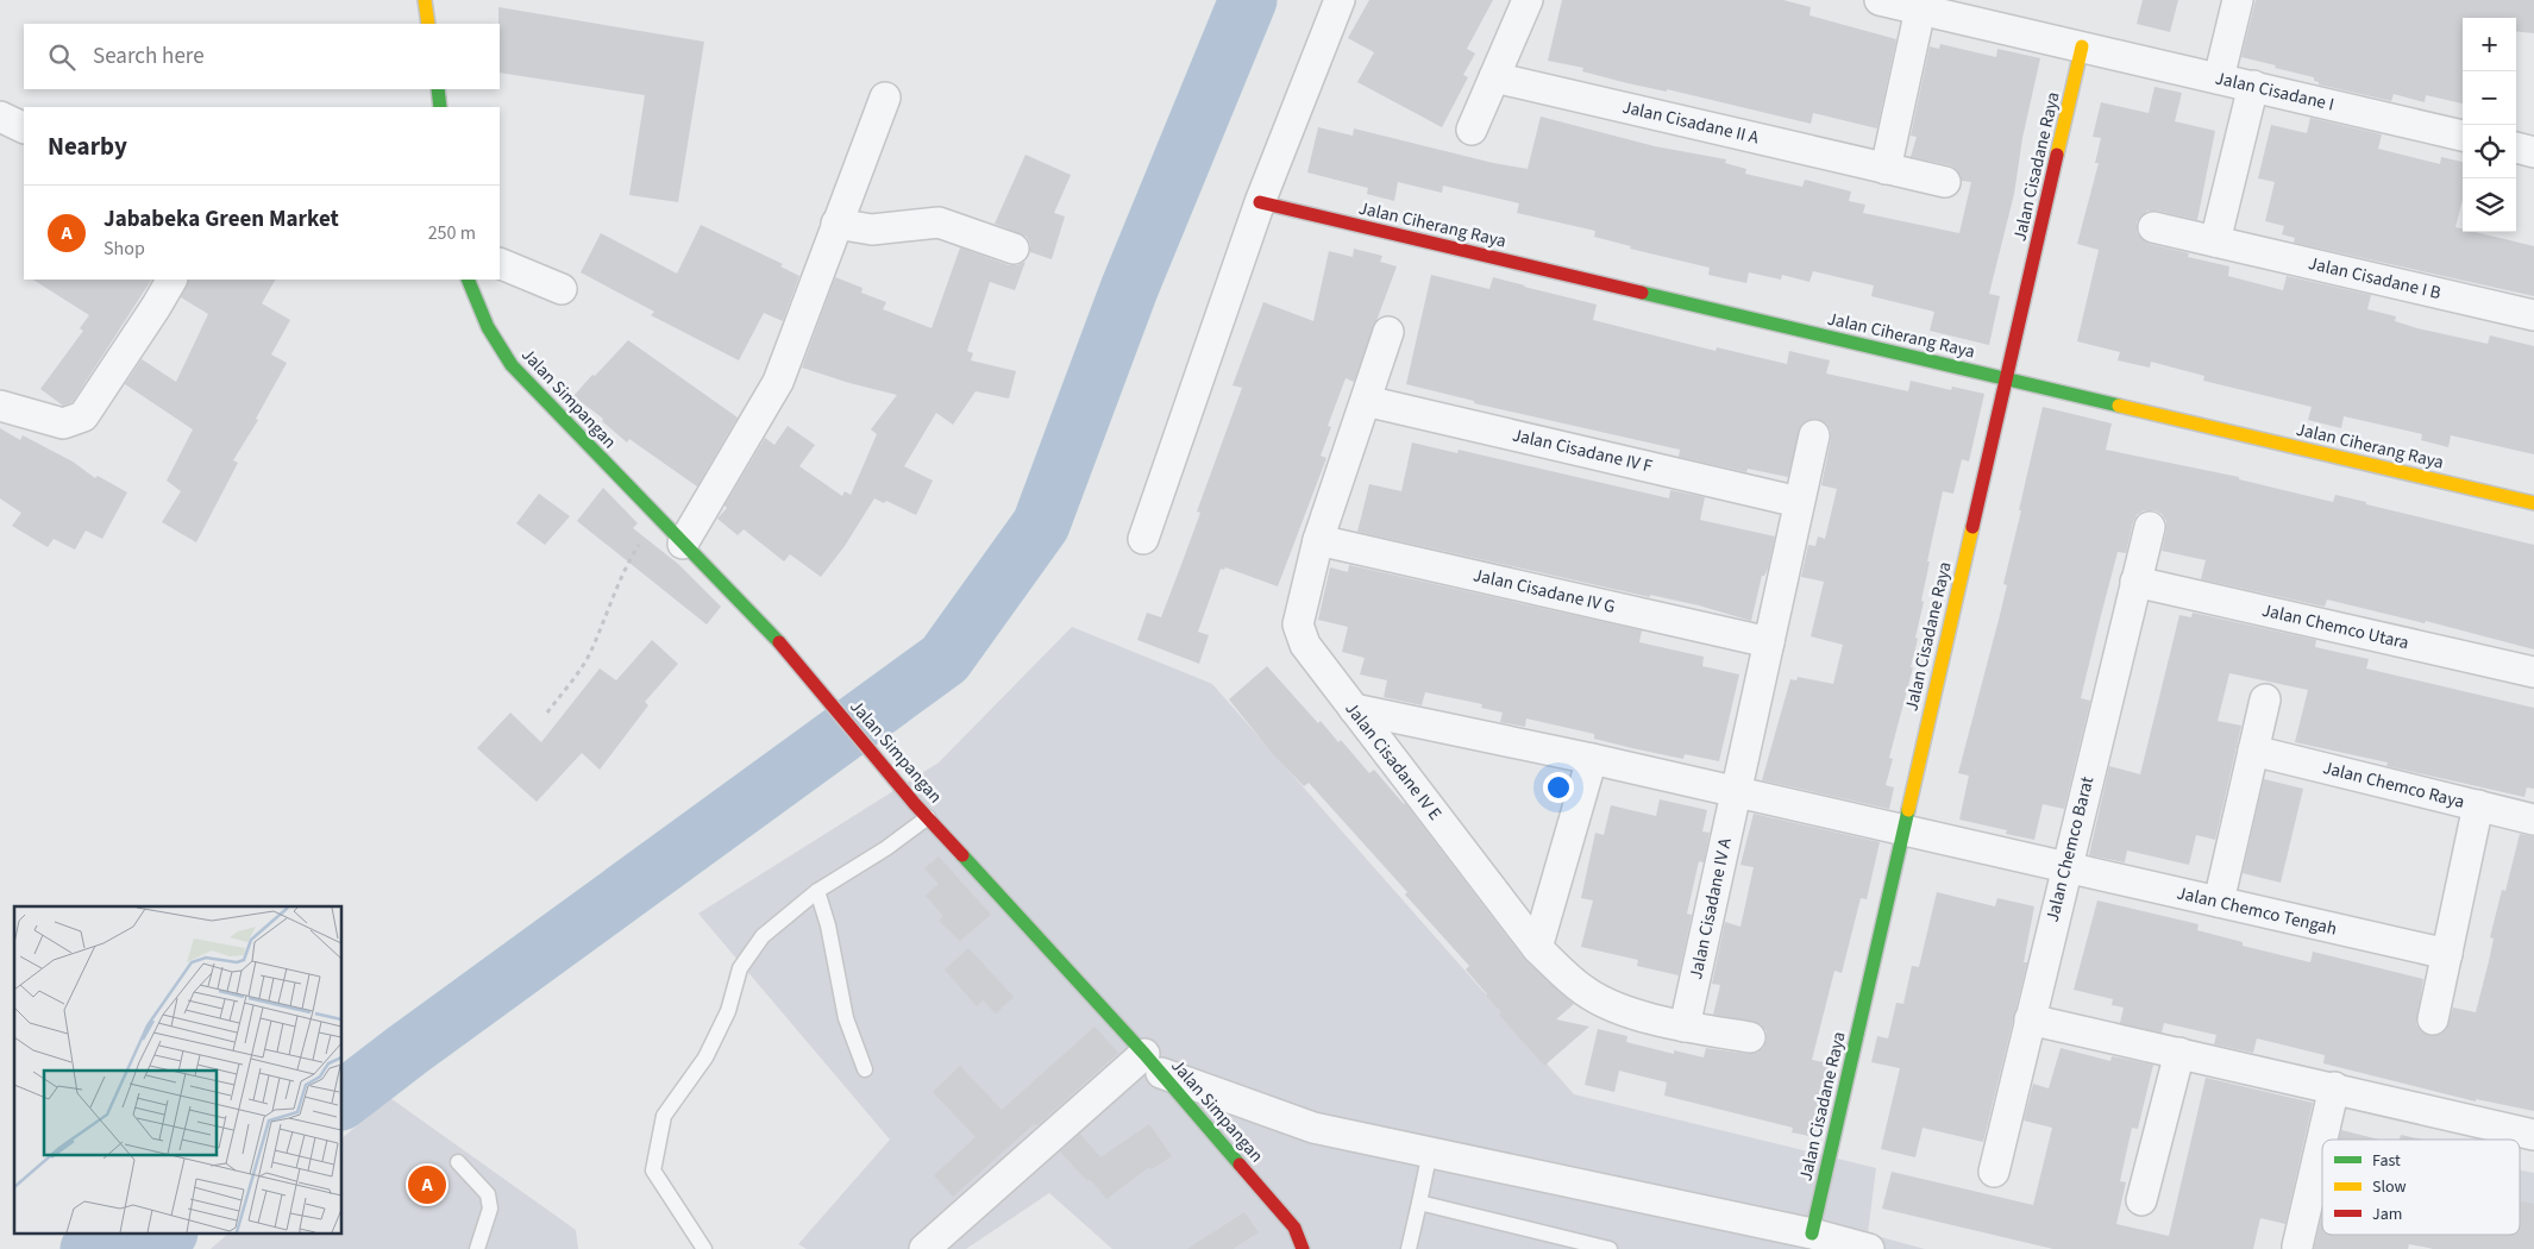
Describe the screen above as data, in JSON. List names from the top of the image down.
{
  "streets": {
    "street": [
      "Jalan Cisadane I",
      "Jalan Cisadane II A",
      "Jalan Cisadane Raya",
      "Jalan Ciherang Raya",
      "Jalan Cisadane I B",
      "Jalan Simpangan",
      "Jalan Cisadane IV F",
      "Jalan Cisadane IV G",
      "Jalan Chemco Utara",
      "Jalan Cisadane IV E",
      "Jalan Chemco Raya",
      "Jalan Chemco Barat",
      "Jalan Cisadane IV A",
      "Jalan Chemco Tengah"
    ]
  },
  "crossings": [
    ["Jalan Cisadane I", "Jalan Cisadane Raya"],
    ["Jalan Cisadane Raya", "Jalan Ciherang Raya"],
    ["Jalan Cisadane Raya", "Jalan Chemco Tengah"],
    ["Jalan Cisadane IV F", "Jalan Cisadane IV E"],
    ["Jalan Cisadane IV F", "Jalan Cisadane IV A"],
    ["Jalan Cisadane IV G", "Jalan Cisadane IV E"],
    ["Jalan Cisadane IV G", "Jalan Cisadane IV A"],
    ["Jalan Chemco Utara", "Jalan Chemco Barat"],
    ["Jalan Cisadane IV E", "Jalan Cisadane IV A"],
    ["Jalan Cisadane IV E", "Jalan Chemco Tengah"],
    ["Jalan Chemco Barat", "Jalan Chemco Tengah"],
    ["Jalan Cisadane IV A", "Jalan Chemco Tengah"]
  ],
  "legend": ["Fast", "Slow", "Jam"],
  "page": {
    "map_buttons": ["+", "−"],
    "search": "Search here",
    "heading": "Nearby",
    "list": [
      {
        "mark": "A",
        "name": "Jababeka Green Market",
        "note": "Shop",
        "value": "250 m"
      }
    ],
    "pins": "A"
  }
}
